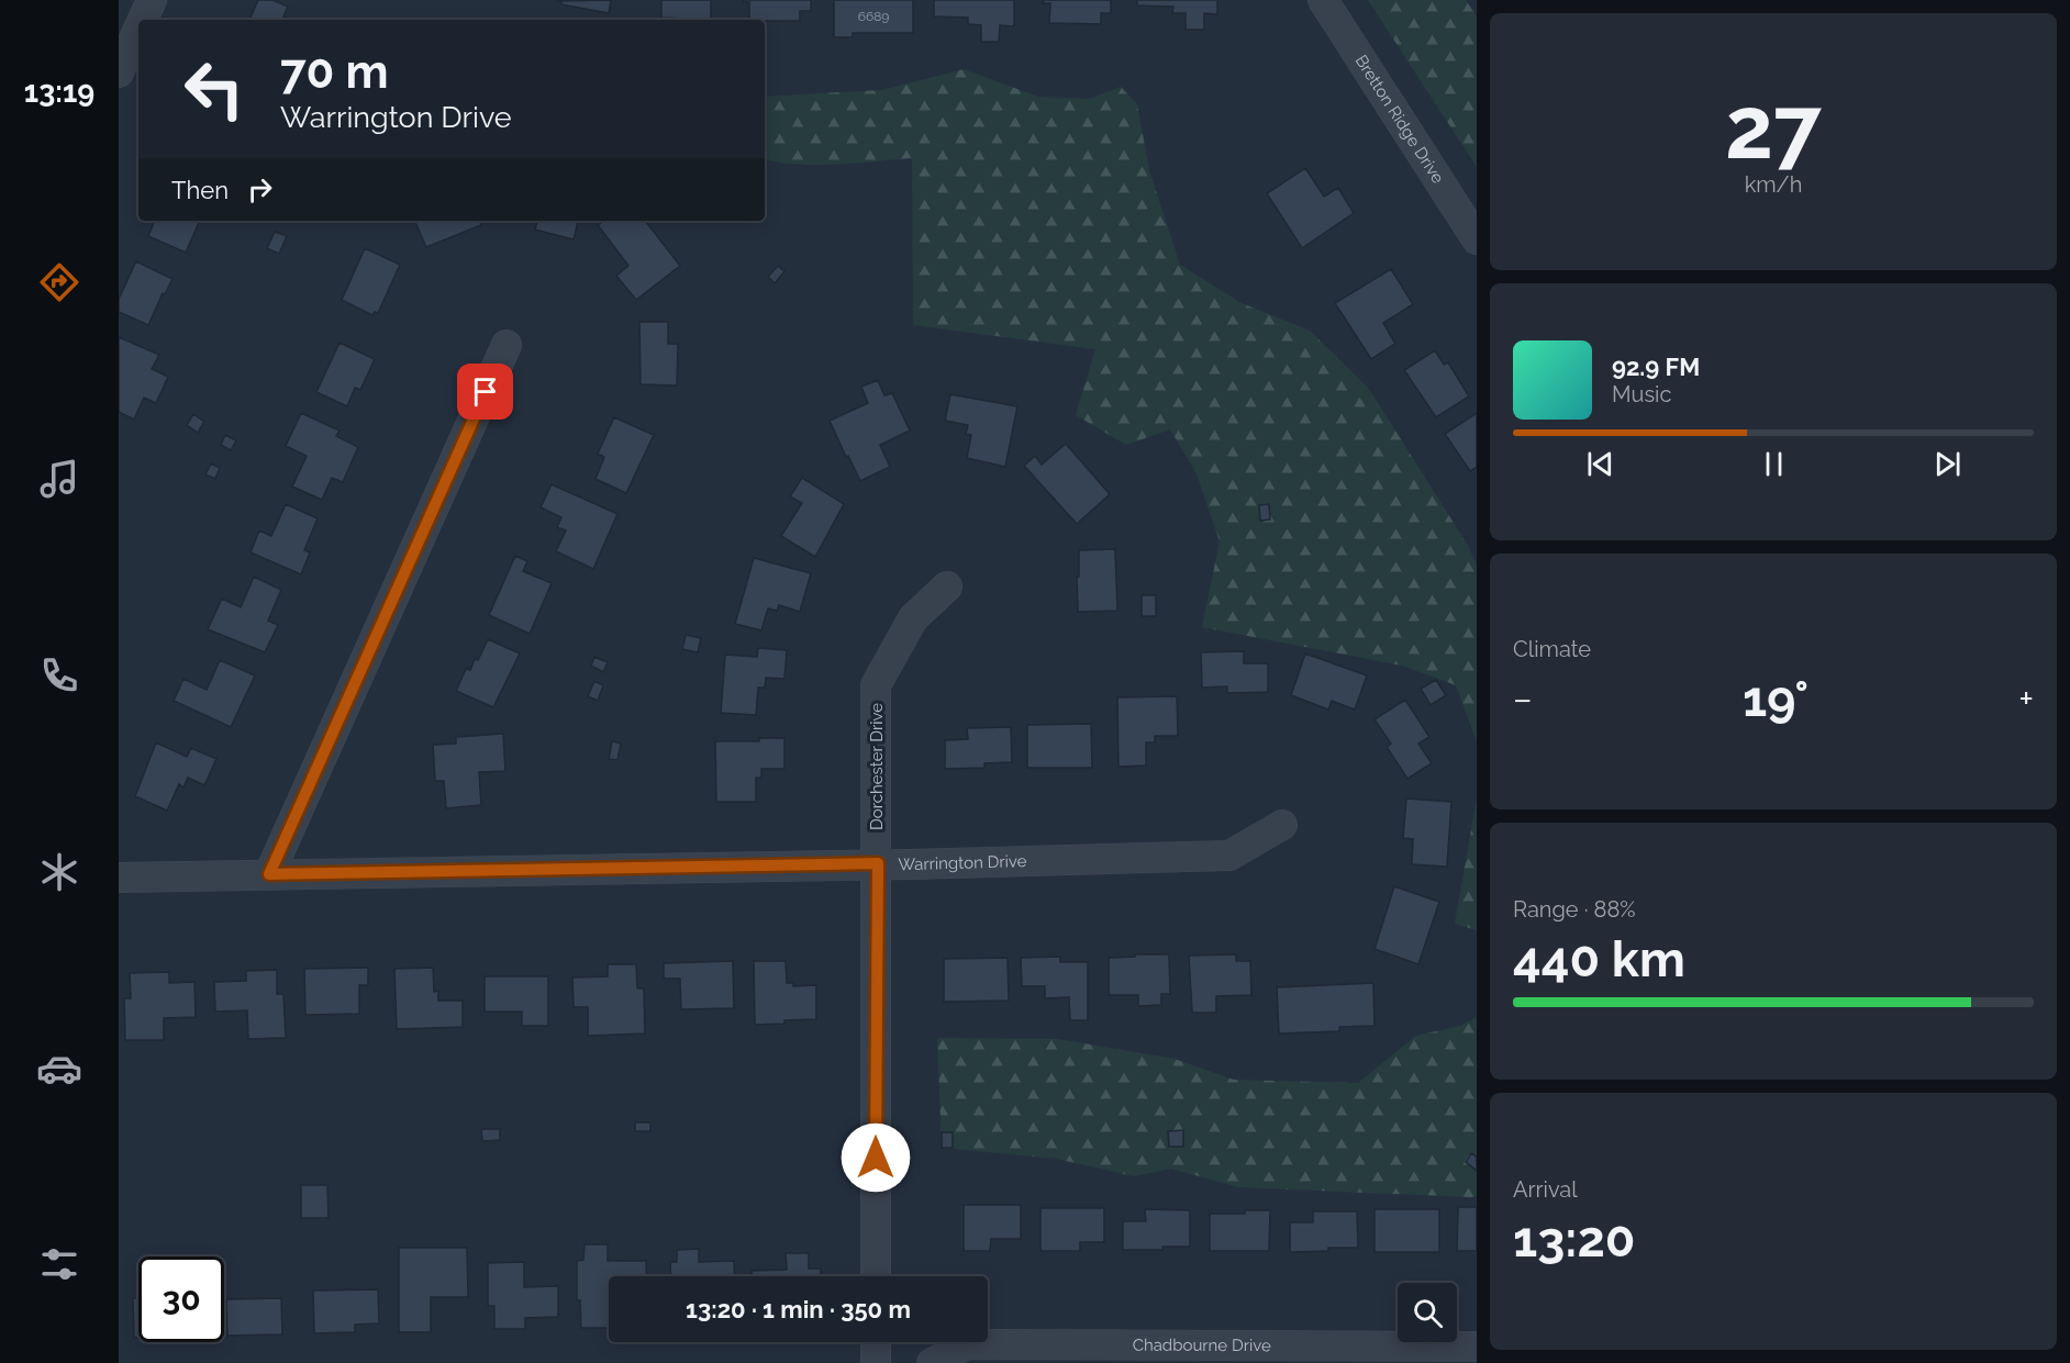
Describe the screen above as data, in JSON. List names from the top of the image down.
{
  "streets": {
    "street": [
      "Bretton Ridge Drive",
      "Dorchester Drive",
      "Warrington Drive",
      "Chadbourne Drive"
    ]
  },
  "crossings": [
    ["Dorchester Drive", "Warrington Drive"]
  ],
  "house_numbers": ["6689"],
  "page": {
    "tabs": "13:19",
    "tile": [
      ["27", "km/h"],
      "Climate",
      ["Range · 88%", "440 km"],
      ["Arrival", "13:20"]
    ],
    "turn": ["70 m", "Warrington Drive"],
    "then": "Then",
    "song": ["92.9 FM", "Music"],
    "heat": ["−", "19°", "+"],
    "limit": "30",
    "trip": "13:20 · 1 min · 350 m"
  }
}
